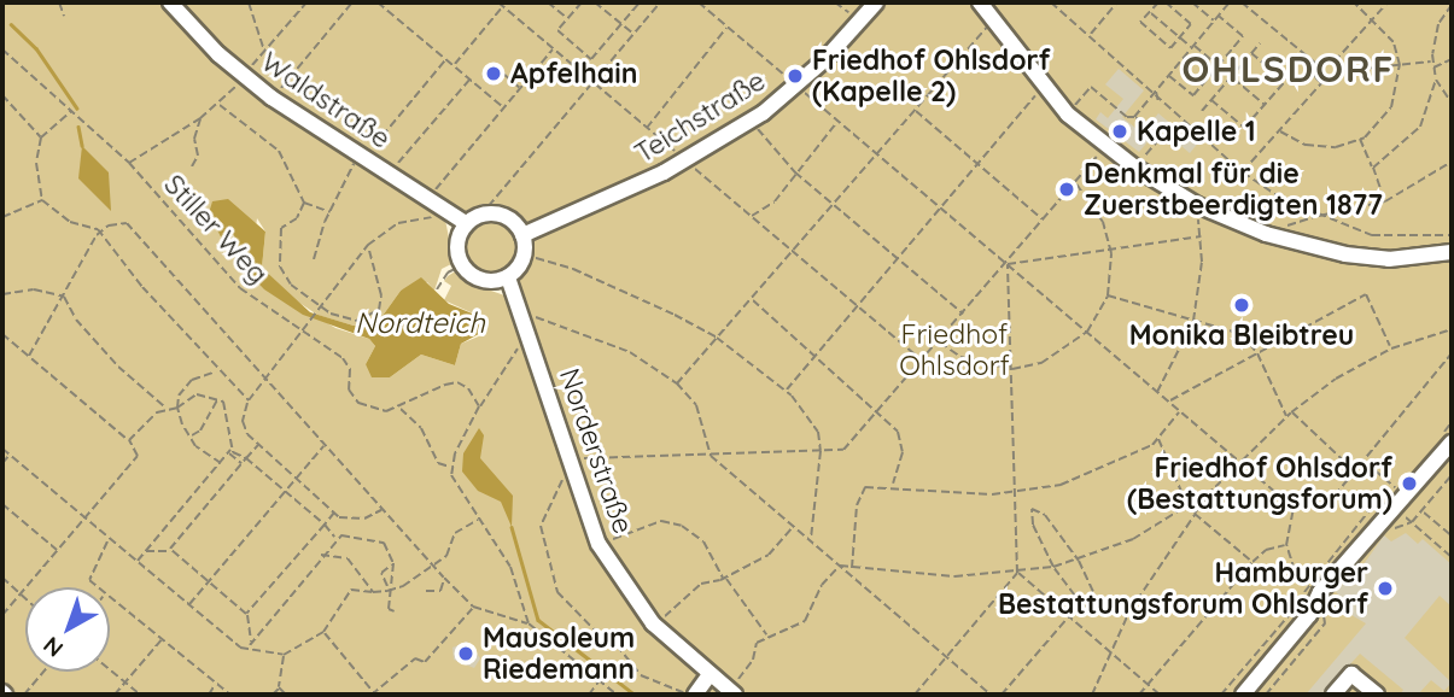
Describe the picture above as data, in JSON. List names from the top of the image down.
{
  "streets": {
    "street": ["Waldstraße", "Teichstraße", "Norderstraße"],
    "path": ["Stiller Weg"]
  },
  "crossings": [
    ["Waldstraße", "Teichstraße"],
    ["Waldstraße", "Norderstraße"],
    ["Teichstraße", "Norderstraße"]
  ],
  "districts": ["OHLSDORF"],
  "water": ["Nordteich"],
  "parks": ["Friedhof Ohlsdorf"],
  "places": [
    "Apfelhain",
    "Friedhof Ohlsdorf (Kapelle 2)",
    "Kapelle 1",
    "Denkmal für die Zuerstbeerdigten 1877",
    "Monika Bleibtreu",
    "Friedhof Ohlsdorf (Bestattungsforum)",
    "Hamburger Bestattungsforum Ohlsdorf",
    "Mausoleum Riedemann"
  ],
  "north": "bottom left"
}
